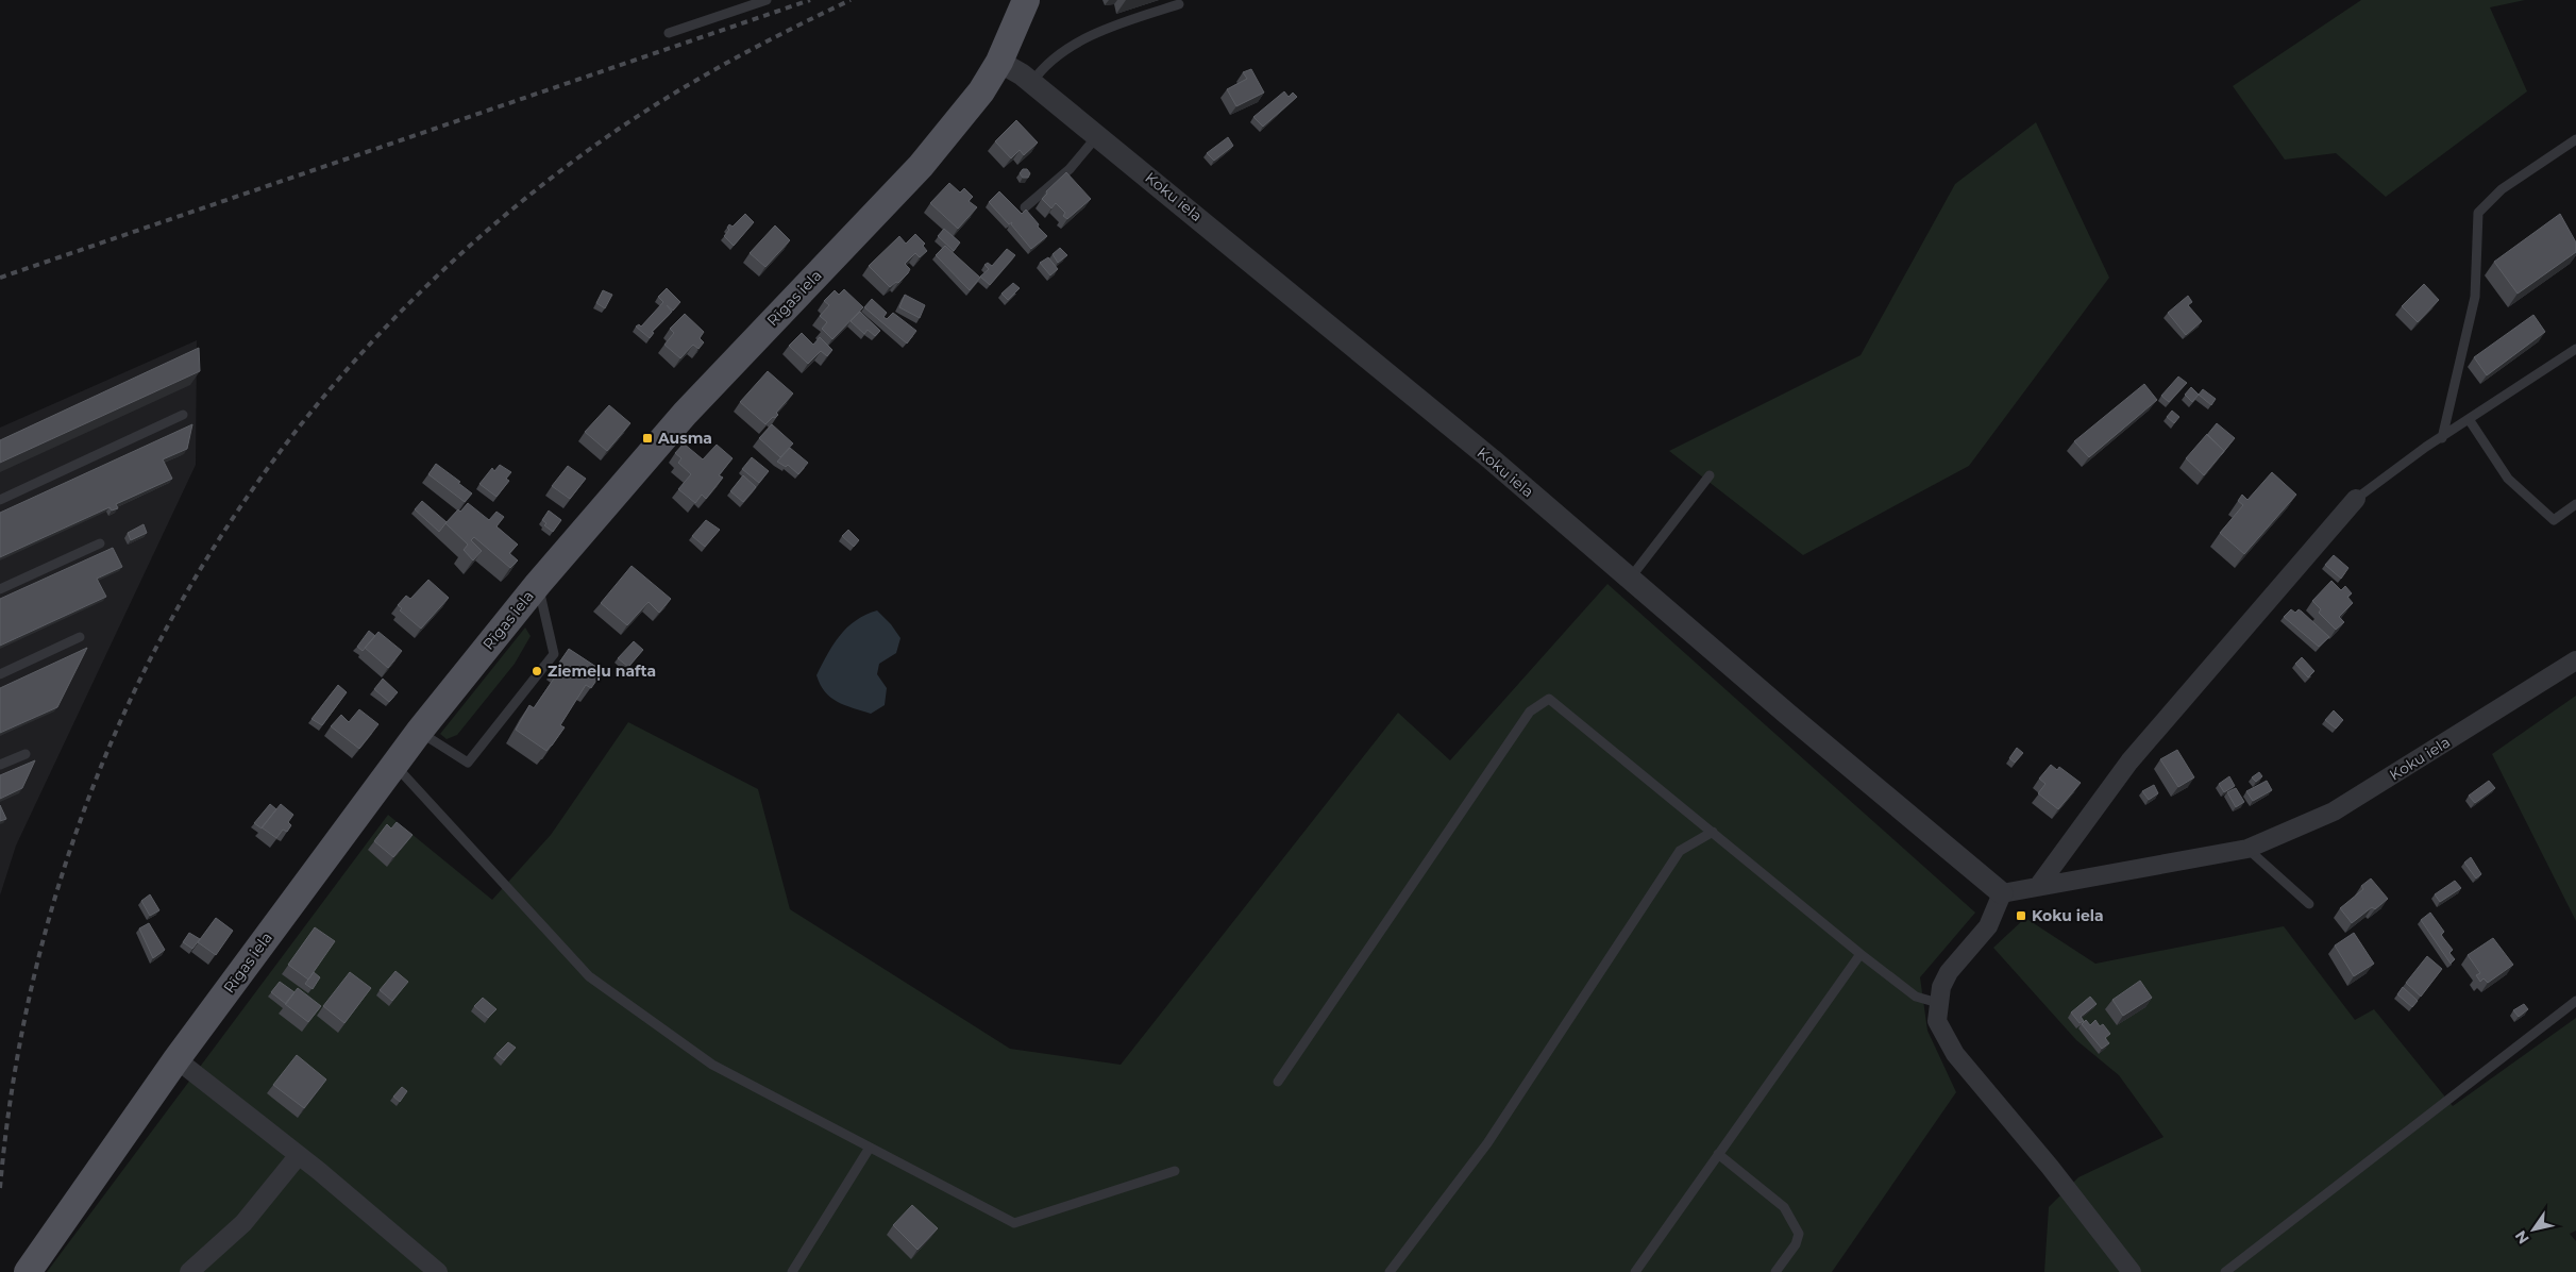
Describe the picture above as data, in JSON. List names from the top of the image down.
{
  "streets": {
    "main road": ["Rīgas iela"],
    "street": ["Koku iela"]
  },
  "crossings": [
    ["Koku iela", "Rīgas iela"]
  ],
  "places": {
    "transit": ["Ausma", "Koku iela"],
    "other": ["Ziemeļu nafta"]
  },
  "north": "bottom left"
}
